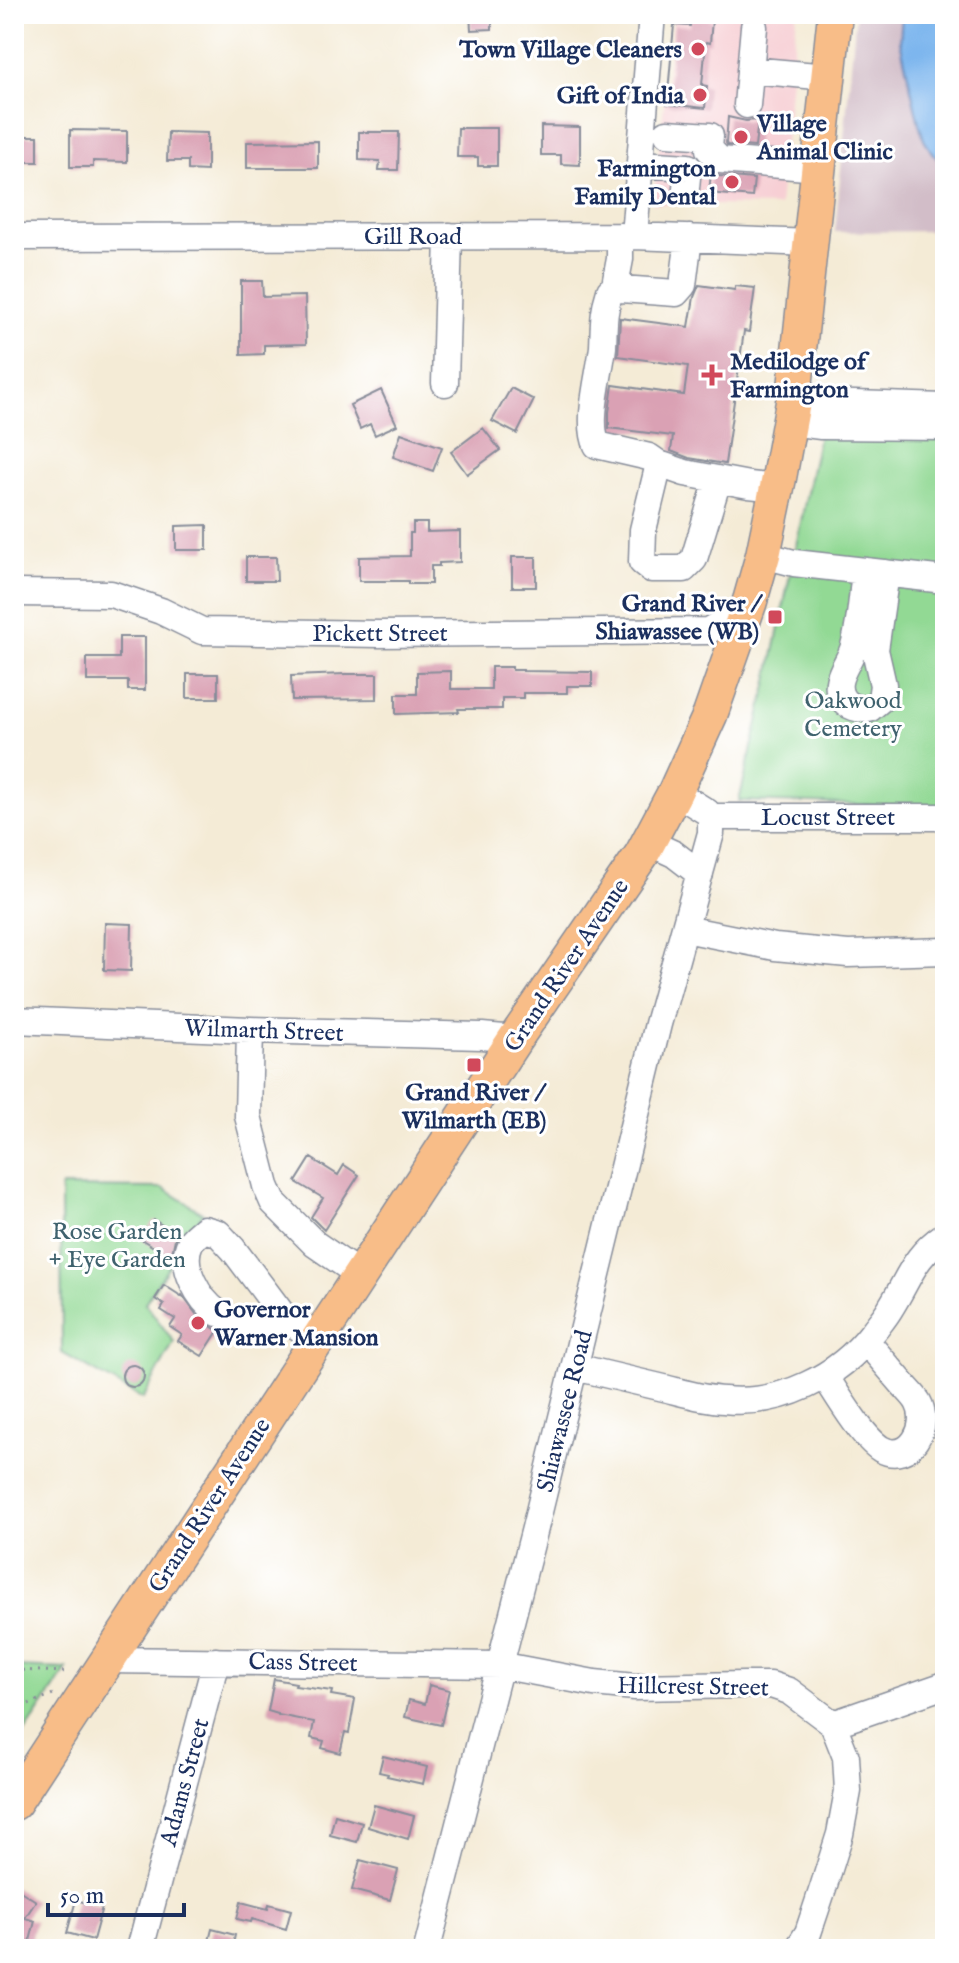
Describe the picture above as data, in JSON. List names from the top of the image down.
{
  "streets": {
    "main road": ["Grand River Avenue"],
    "street": [
      "Gill Road",
      "Pickett Street",
      "Locust Street",
      "Wilmarth Street",
      "Shiawassee Road",
      "Cass Street",
      "Hillcrest Street",
      "Adams Street"
    ]
  },
  "crossings": [
    ["Gill Road", "Grand River Avenue"],
    ["Pickett Street", "Grand River Avenue"],
    ["Locust Street", "Shiawassee Road"],
    ["Grand River Avenue", "Wilmarth Street"],
    ["Grand River Avenue", "Cass Street"],
    ["Shiawassee Road", "Cass Street"],
    ["Shiawassee Road", "Hillcrest Street"],
    ["Cass Street", "Hillcrest Street"],
    ["Cass Street", "Adams Street"]
  ],
  "parks": ["Oakwood Cemetery", "Rose Garden + Eye Garden"],
  "places": {
    "other": [
      "Town Village Cleaners",
      "Gift of India",
      "Village Animal Clinic",
      "Farmington Family Dental",
      "Governor Warner Mansion"
    ],
    "health": ["Medilodge of Farmington"],
    "transit": ["Grand River / Shiawassee (WB)", "Grand River / Wilmarth (EB)"]
  },
  "scale_bar": "50 m"
}
